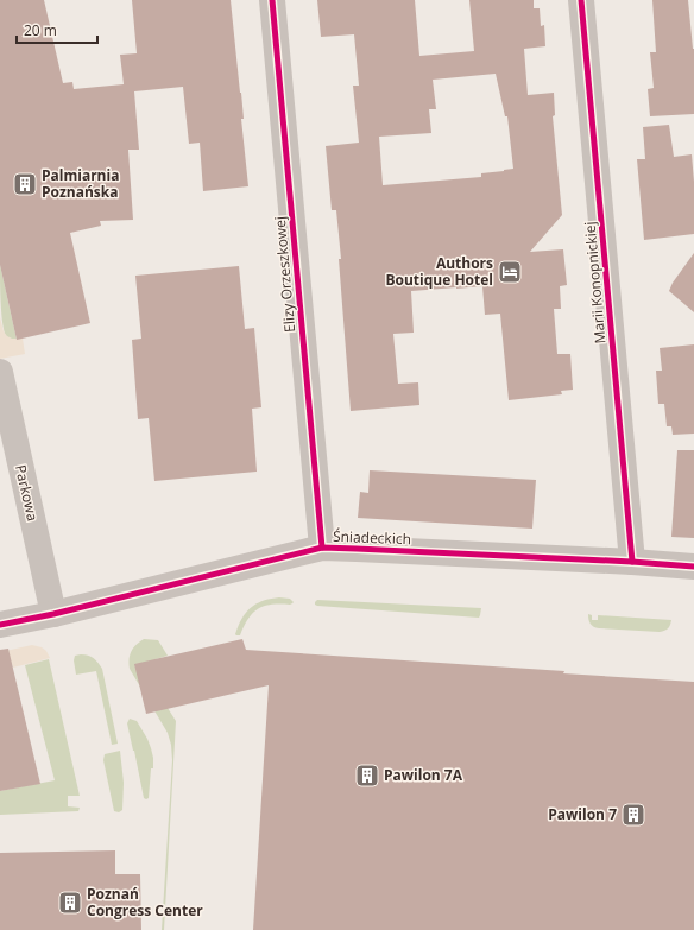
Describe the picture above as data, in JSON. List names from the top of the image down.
{
  "streets": {
    "street": [
      "Elizy Orzeszkowej",
      "Marii Konopnickiej",
      "Parkowa",
      "Śniadeckich"
    ]
  },
  "crossings": [
    ["Elizy Orzeszkowej", "Śniadeckich"],
    ["Marii Konopnickiej", "Śniadeckich"],
    ["Parkowa", "Śniadeckich"]
  ],
  "places": {
    "building": [
      "Palmiarnia Poznańska",
      "Pawilon 7A",
      "Pawilon 7",
      "Poznań Congress Center"
    ],
    "hotel": ["Authors Boutique Hotel"]
  },
  "scale_bar": "20 m"
}
